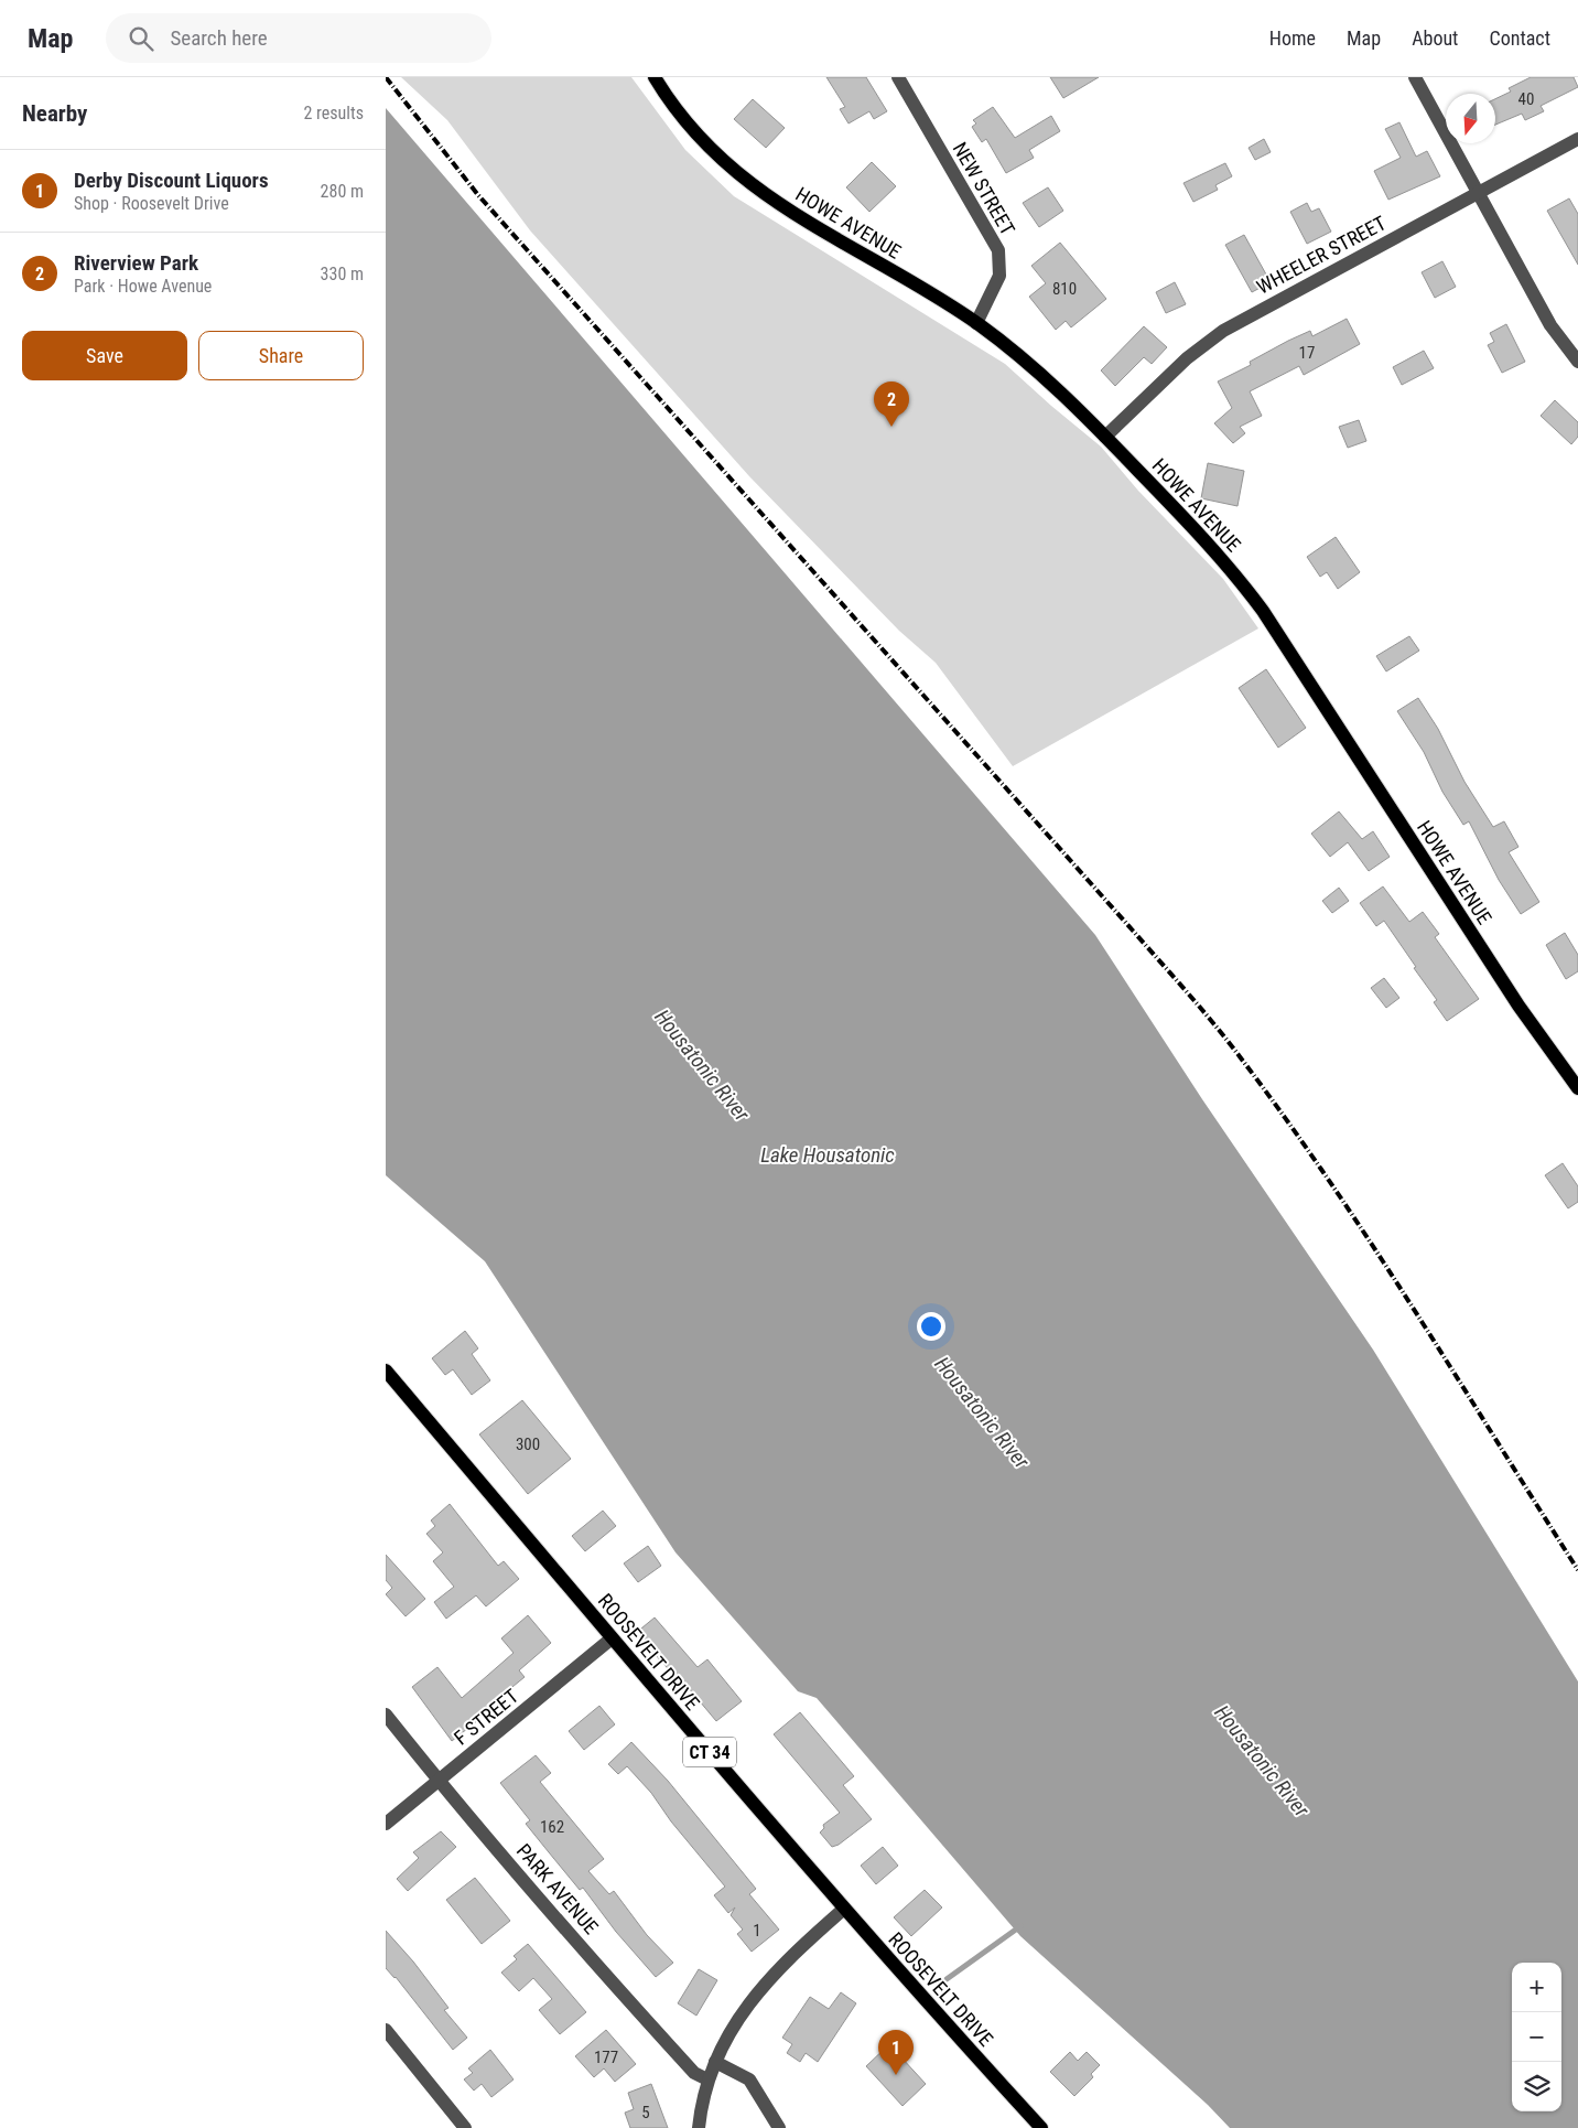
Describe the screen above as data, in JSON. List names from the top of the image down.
{
  "streets": {
    "main road": ["HOWE AVENUE", "ROOSEVELT DRIVE", "CT 34"],
    "street": [
      "NEW STREET",
      "WHEELER STREET",
      "F STREET",
      "PARK AVENUE"
    ]
  },
  "crossings": [
    ["NEW STREET", "HOWE AVENUE"],
    ["HOWE AVENUE", "WHEELER STREET"],
    ["ROOSEVELT DRIVE", "F STREET"],
    ["F STREET", "PARK AVENUE"]
  ],
  "water": ["Housatonic River", "Lake Housatonic"],
  "house_numbers": [
    "40",
    "810",
    "17",
    "300",
    "162",
    "1",
    "177",
    "5"
  ],
  "north": "bottom",
  "page": {
    "header": "Map",
    "search": "Search here",
    "nav": [
      "Home",
      "Map",
      "About",
      "Contact"
    ],
    "heading": ["Nearby", "2 results"],
    "list": [
      {
        "mark": "1",
        "name": "Derby Discount Liquors",
        "note": "Shop · Roosevelt Drive",
        "value": "280 m"
      },
      {
        "mark": "2",
        "name": "Riverview Park",
        "note": "Park · Howe Avenue",
        "value": "330 m"
      }
    ],
    "buttons": ["Save", "Share"],
    "pins": ["2", "1"],
    "map_buttons": ["+", "−"]
  }
}
